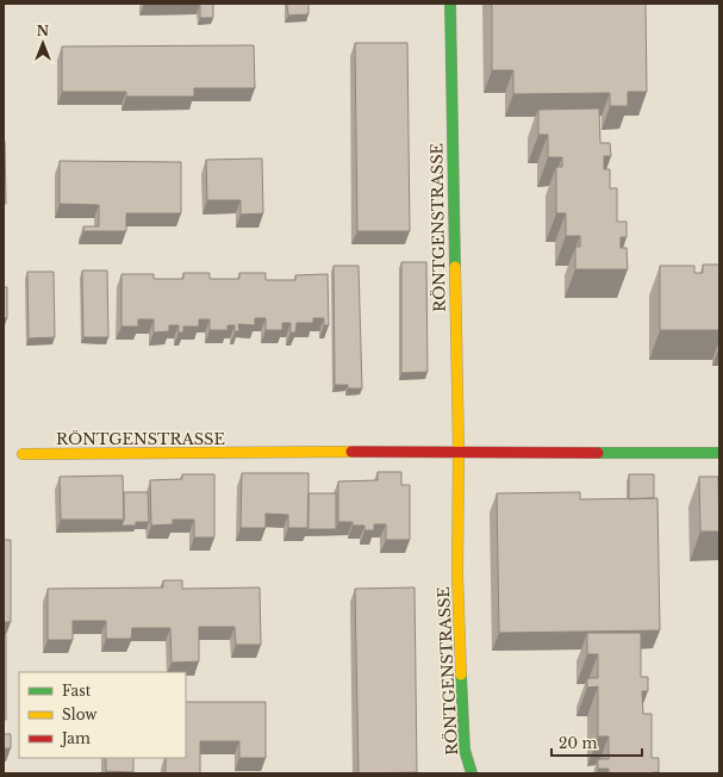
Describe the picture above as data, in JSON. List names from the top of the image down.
{
  "streets": {
    "street": ["RÖNTGENSTRASSE"]
  },
  "legend": ["Fast", "Slow", "Jam"],
  "scale_bar": "20 m",
  "north": "top"
}
